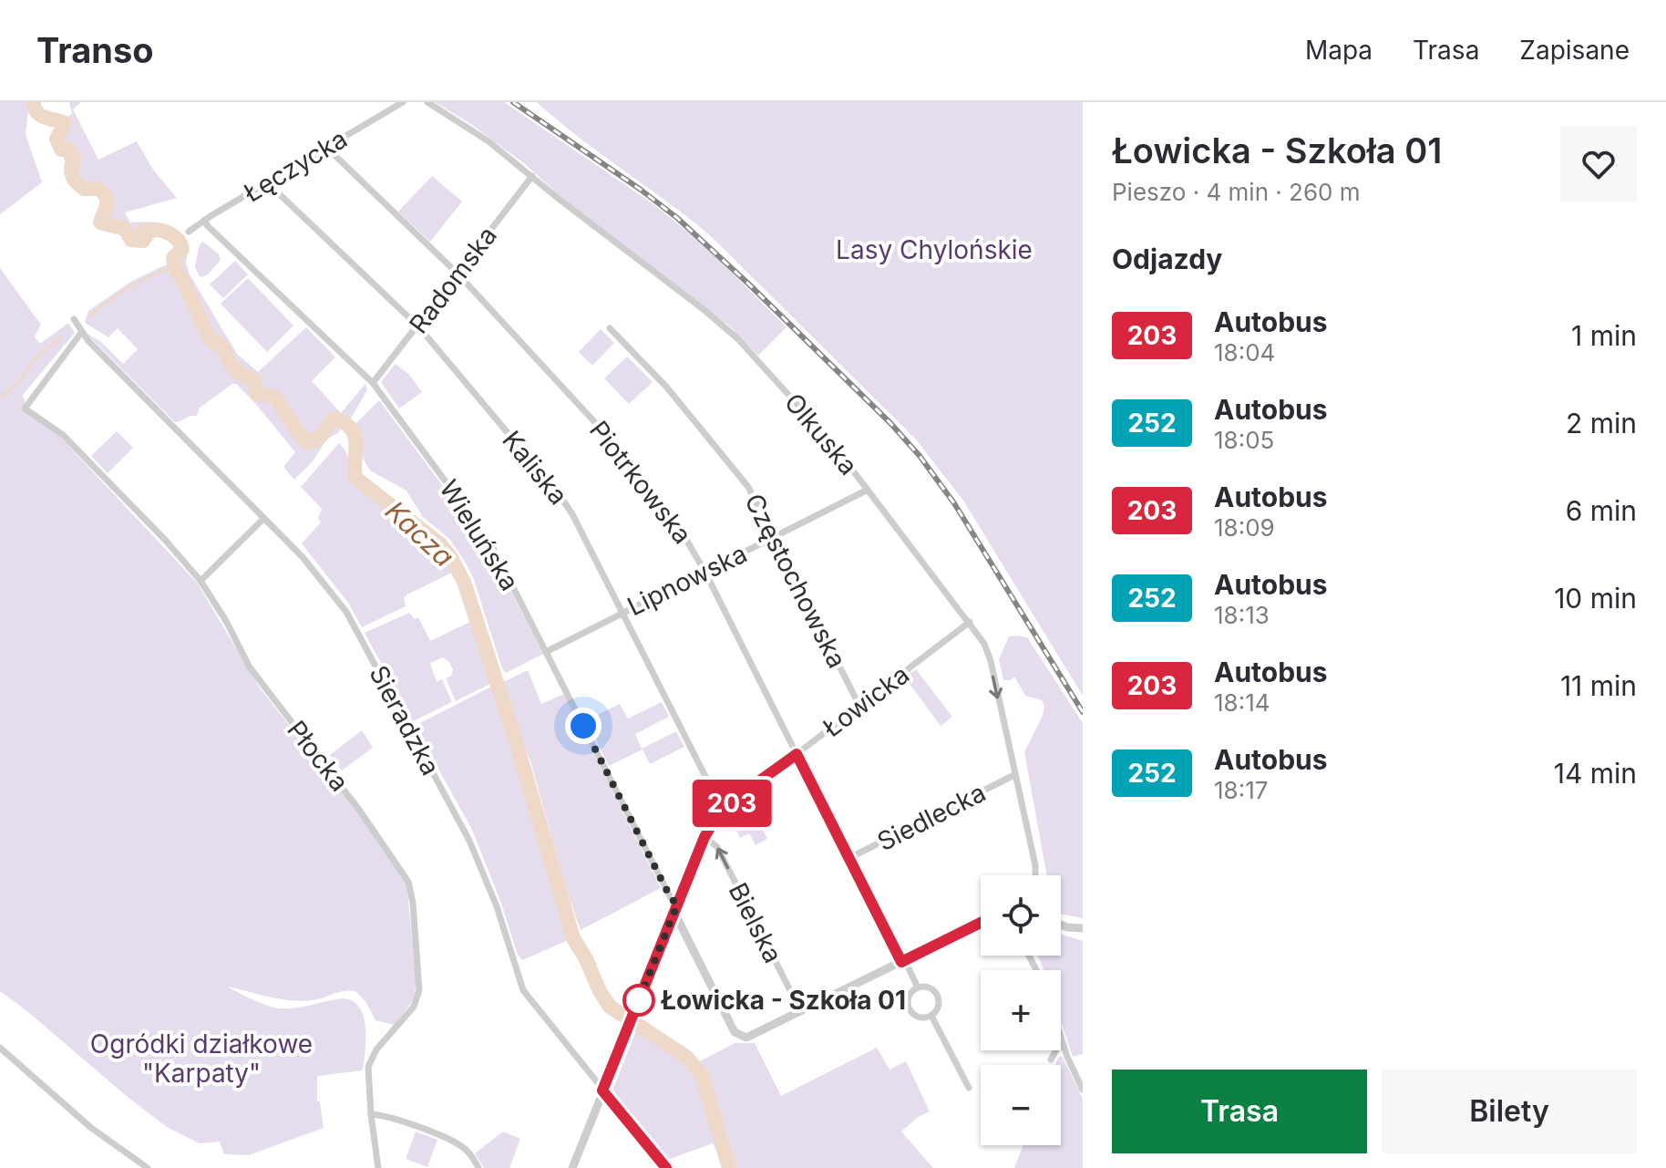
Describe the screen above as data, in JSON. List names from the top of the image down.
{
  "streets": {
    "street": [
      "Łęczycka",
      "Radomska",
      "Olkuska",
      "Kaliska",
      "Piotrkowska",
      "Wieluńska",
      "Lipnowska",
      "Częstochowska",
      "Łowicka",
      "Sieradzka",
      "Płocka",
      "Siedlecka",
      "Bielska"
    ]
  },
  "crossings": [
    ["Łęczycka", "Kaliska"],
    ["Łęczycka", "Piotrkowska"],
    ["Łęczycka", "Wieluńska"],
    ["Radomska", "Olkuska"],
    ["Radomska", "Kaliska"],
    ["Radomska", "Piotrkowska"],
    ["Radomska", "Wieluńska"],
    ["Olkuska", "Lipnowska"],
    ["Olkuska", "Łowicka"],
    ["Olkuska", "Siedlecka"],
    ["Kaliska", "Lipnowska"],
    ["Kaliska", "Łowicka"],
    ["Piotrkowska", "Lipnowska"],
    ["Piotrkowska", "Łowicka"],
    ["Piotrkowska", "Siedlecka"],
    ["Wieluńska", "Lipnowska"],
    ["Wieluńska", "Łowicka"],
    ["Wieluńska", "Bielska"],
    ["Lipnowska", "Częstochowska"],
    ["Częstochowska", "Łowicka"],
    ["Łowicka", "Sieradzka"],
    ["Łowicka", "Bielska"],
    ["Sieradzka", "Płocka"]
  ],
  "one_way": ["Bielska"],
  "water": ["Kacza"],
  "parks": ["Lasy Chylońskie", "Ogródki działkowe \"Karpaty\""],
  "places": ["Łowicka - Szkoła 01"],
  "lines": ["bus line 203"],
  "page": {
    "header": "Transo",
    "nav": ["Mapa", "Trasa", "Zapisane"],
    "on_map": "203",
    "heading": [
      ["Łowicka - Szkoła 01", "Pieszo · 4 min · 260 m"],
      "Odjazdy"
    ],
    "list": [
      {
        "mark": "203",
        "name": "Autobus",
        "note": "18:04",
        "value": "1 min"
      },
      {
        "mark": "252",
        "name": "Autobus",
        "note": "18:05",
        "value": "2 min"
      },
      {
        "mark": "203",
        "name": "Autobus",
        "note": "18:09",
        "value": "6 min"
      },
      {
        "mark": "252",
        "name": "Autobus",
        "note": "18:13",
        "value": "10 min"
      },
      {
        "mark": "203",
        "name": "Autobus",
        "note": "18:14",
        "value": "11 min"
      },
      {
        "mark": "252",
        "name": "Autobus",
        "note": "18:17",
        "value": "14 min"
      }
    ],
    "map_buttons": ["+", "−"],
    "buttons": ["Trasa", "Bilety"]
  }
}
